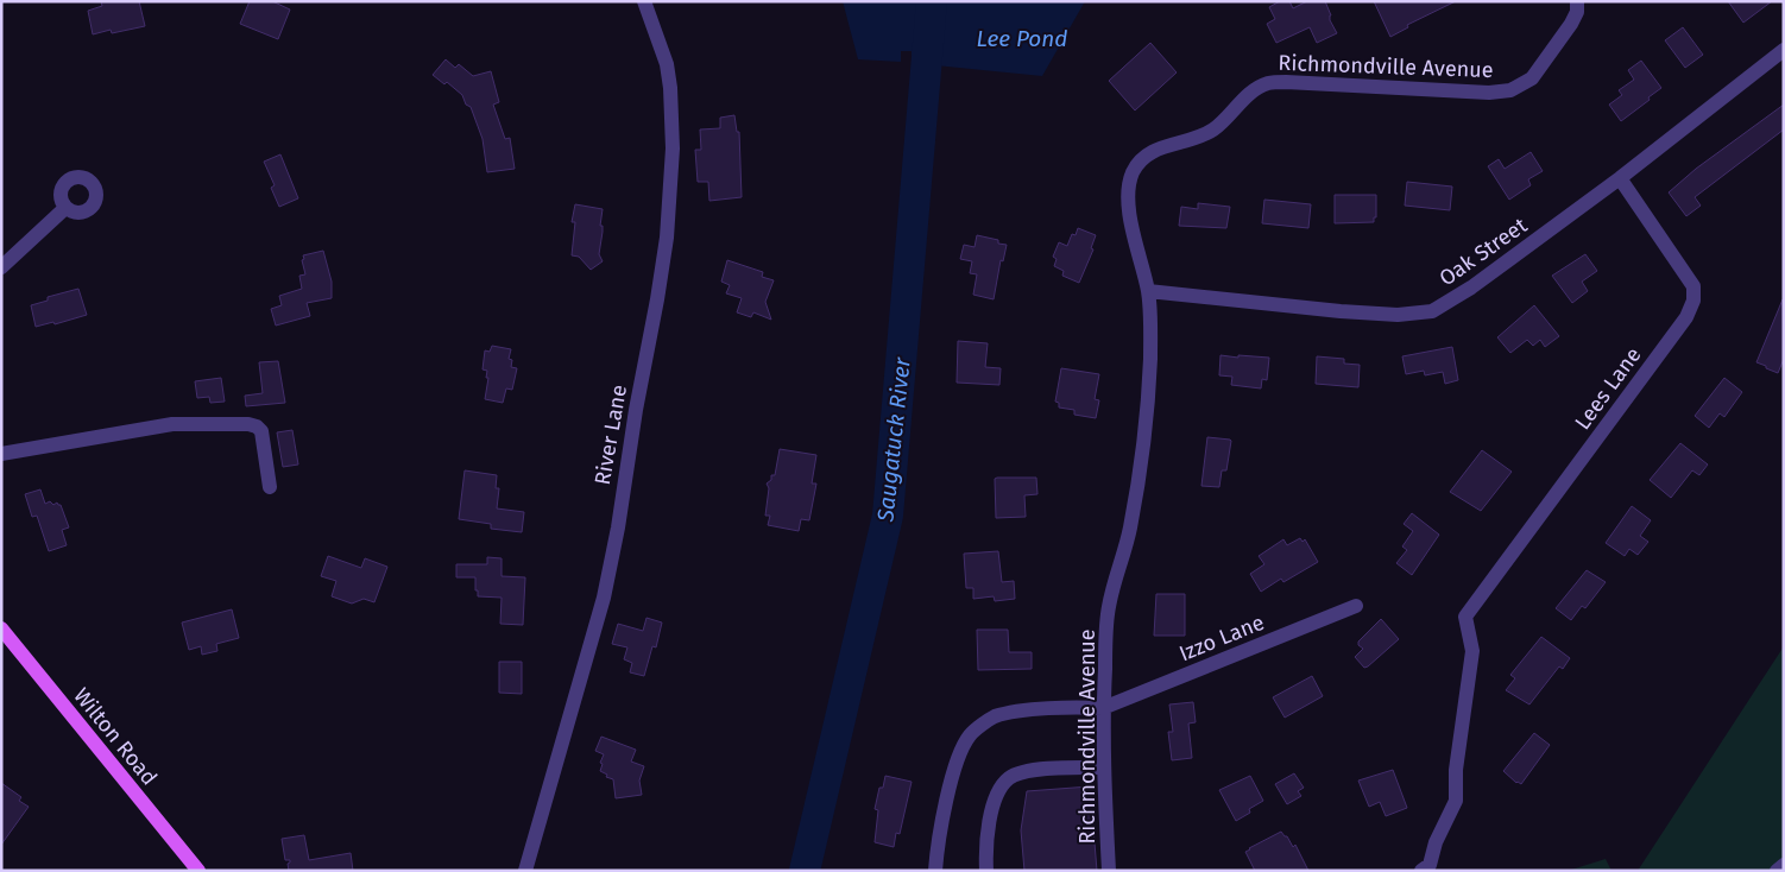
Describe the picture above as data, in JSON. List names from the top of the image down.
{
  "streets": {
    "main road": ["Wilton Road"],
    "street": [
      "Richmondville Avenue",
      "Oak Street",
      "Lees Lane",
      "River Lane",
      "Izzo Lane"
    ]
  },
  "crossings": [
    ["Richmondville Avenue", "Oak Street"],
    ["Richmondville Avenue", "Izzo Lane"],
    ["Oak Street", "Lees Lane"]
  ],
  "water": ["Lee Pond", "Saugatuck River"]
}
